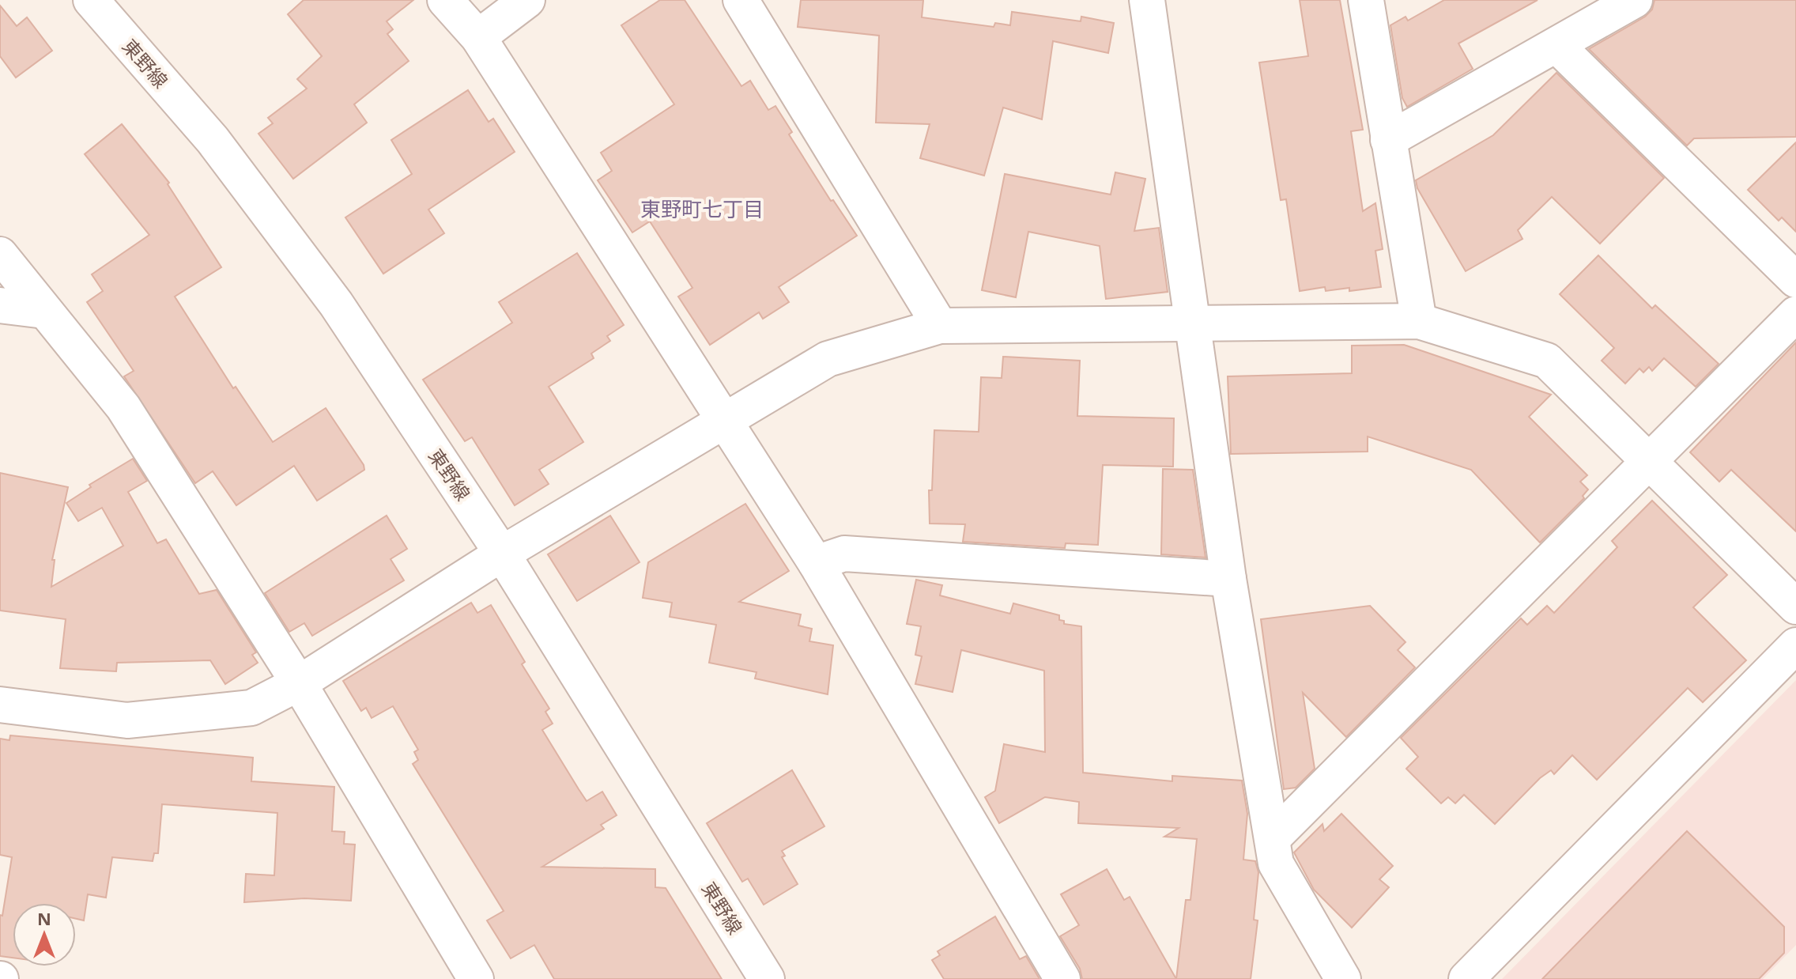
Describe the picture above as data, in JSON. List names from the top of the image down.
{
  "streets": {
    "street": ["東野線"]
  },
  "districts": ["東野町七丁目"],
  "north": "top"
}
